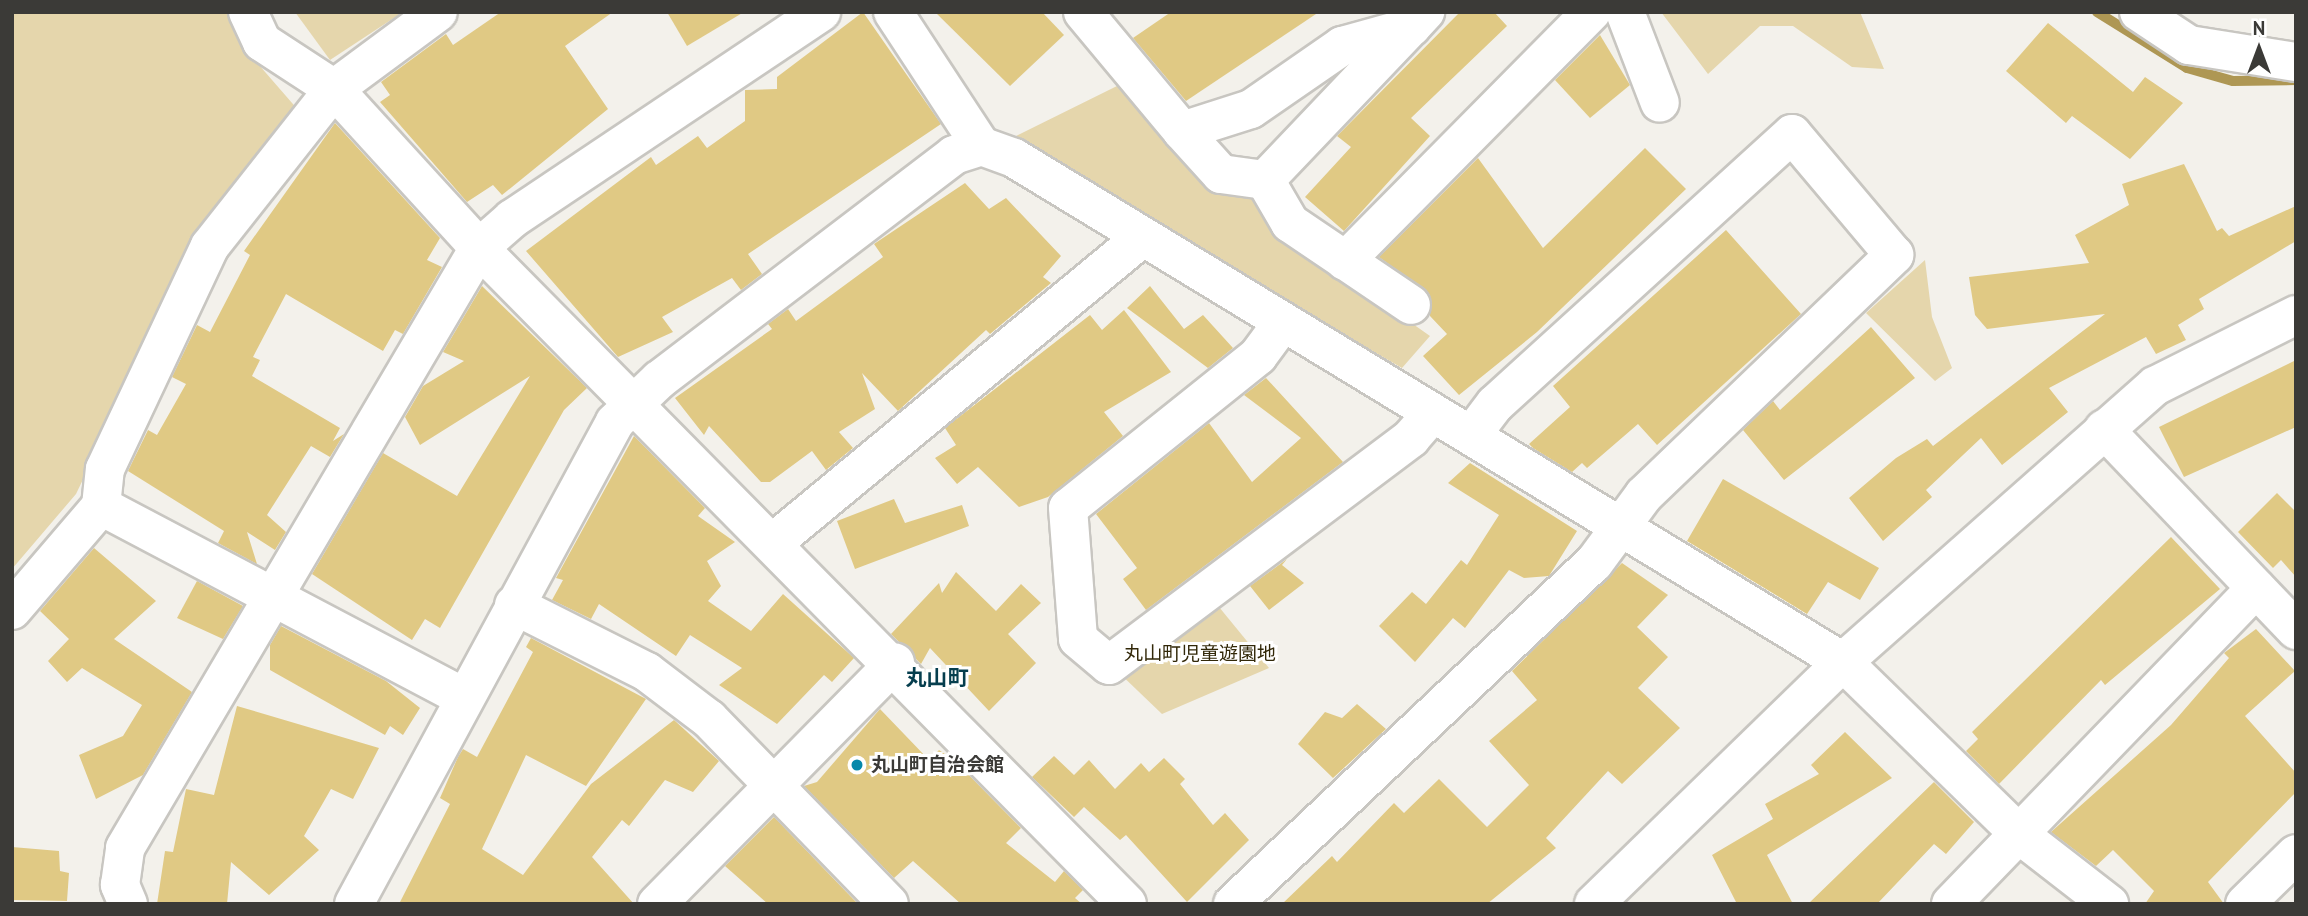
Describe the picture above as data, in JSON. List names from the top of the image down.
{
  "districts": ["丸山町"],
  "parks": ["丸山町児童遊園地"],
  "places": ["丸山町自治会館"],
  "north": "top"
}
